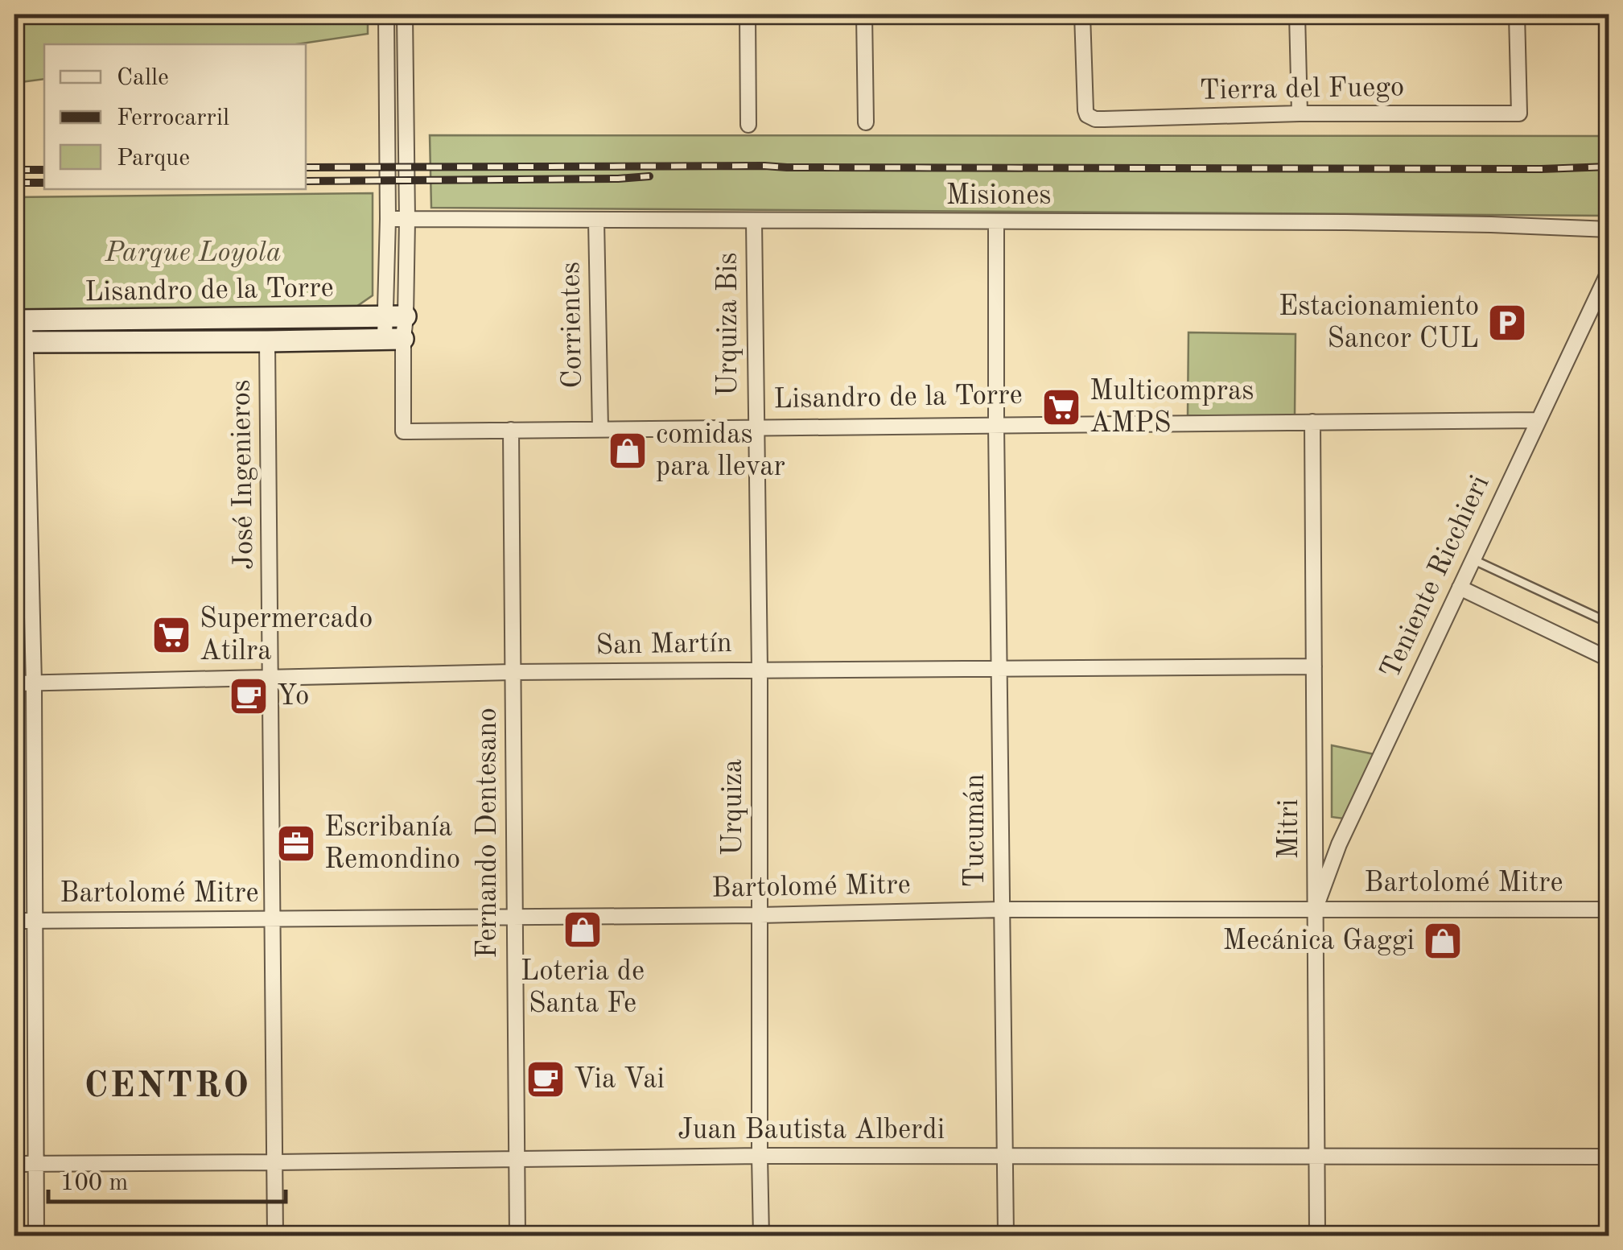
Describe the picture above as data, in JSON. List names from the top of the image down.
{
  "streets": {
    "street": [
      "Tierra del Fuego",
      "Misiones",
      "Lisandro de la Torre",
      "Urquiza Bis",
      "Corrientes",
      "José Ingenieros",
      "Teniente Ricchieri",
      "San Martín",
      "Urquiza",
      "Mitri",
      "Tucumán",
      "Fernando Dentesano",
      "Bartolomé Mitre",
      "Juan Bautista Alberdi"
    ]
  },
  "crossings": [
    ["Misiones", "Urquiza Bis"],
    ["Misiones", "Corrientes"],
    ["Misiones", "Tucumán"],
    ["Lisandro de la Torre", "Urquiza Bis"],
    ["Lisandro de la Torre", "Corrientes"],
    ["Lisandro de la Torre", "José Ingenieros"],
    ["Lisandro de la Torre", "Teniente Ricchieri"],
    ["Lisandro de la Torre", "Urquiza"],
    ["Lisandro de la Torre", "Mitri"],
    ["Lisandro de la Torre", "Tucumán"],
    ["Lisandro de la Torre", "Fernando Dentesano"],
    ["Urquiza Bis", "Urquiza"],
    ["José Ingenieros", "San Martín"],
    ["José Ingenieros", "Bartolomé Mitre"],
    ["José Ingenieros", "Juan Bautista Alberdi"],
    ["Teniente Ricchieri", "Mitri"],
    ["Teniente Ricchieri", "Bartolomé Mitre"],
    ["San Martín", "Urquiza"],
    ["San Martín", "Mitri"],
    ["San Martín", "Tucumán"],
    ["San Martín", "Fernando Dentesano"],
    ["Urquiza", "Bartolomé Mitre"],
    ["Urquiza", "Juan Bautista Alberdi"],
    ["Mitri", "Bartolomé Mitre"],
    ["Mitri", "Juan Bautista Alberdi"],
    ["Tucumán", "Bartolomé Mitre"],
    ["Tucumán", "Juan Bautista Alberdi"],
    ["Fernando Dentesano", "Bartolomé Mitre"],
    ["Fernando Dentesano", "Juan Bautista Alberdi"]
  ],
  "districts": ["CENTRO"],
  "parks": ["Parque Loyola"],
  "places": {
    "parking": ["Estacionamiento Sancor CUL"],
    "supermarket": ["Multicompras AMPS", "Supermercado Atilra"],
    "shop": ["comidas para llevar", "Loteria de Santa Fe", "Mecánica Gaggi"],
    "cafe": ["Yo", "Via Vai"],
    "office": ["Escribanía Remondino"]
  },
  "legend": ["Calle", "Ferrocarril", "Parque"],
  "scale_bar": "100 m"
}
